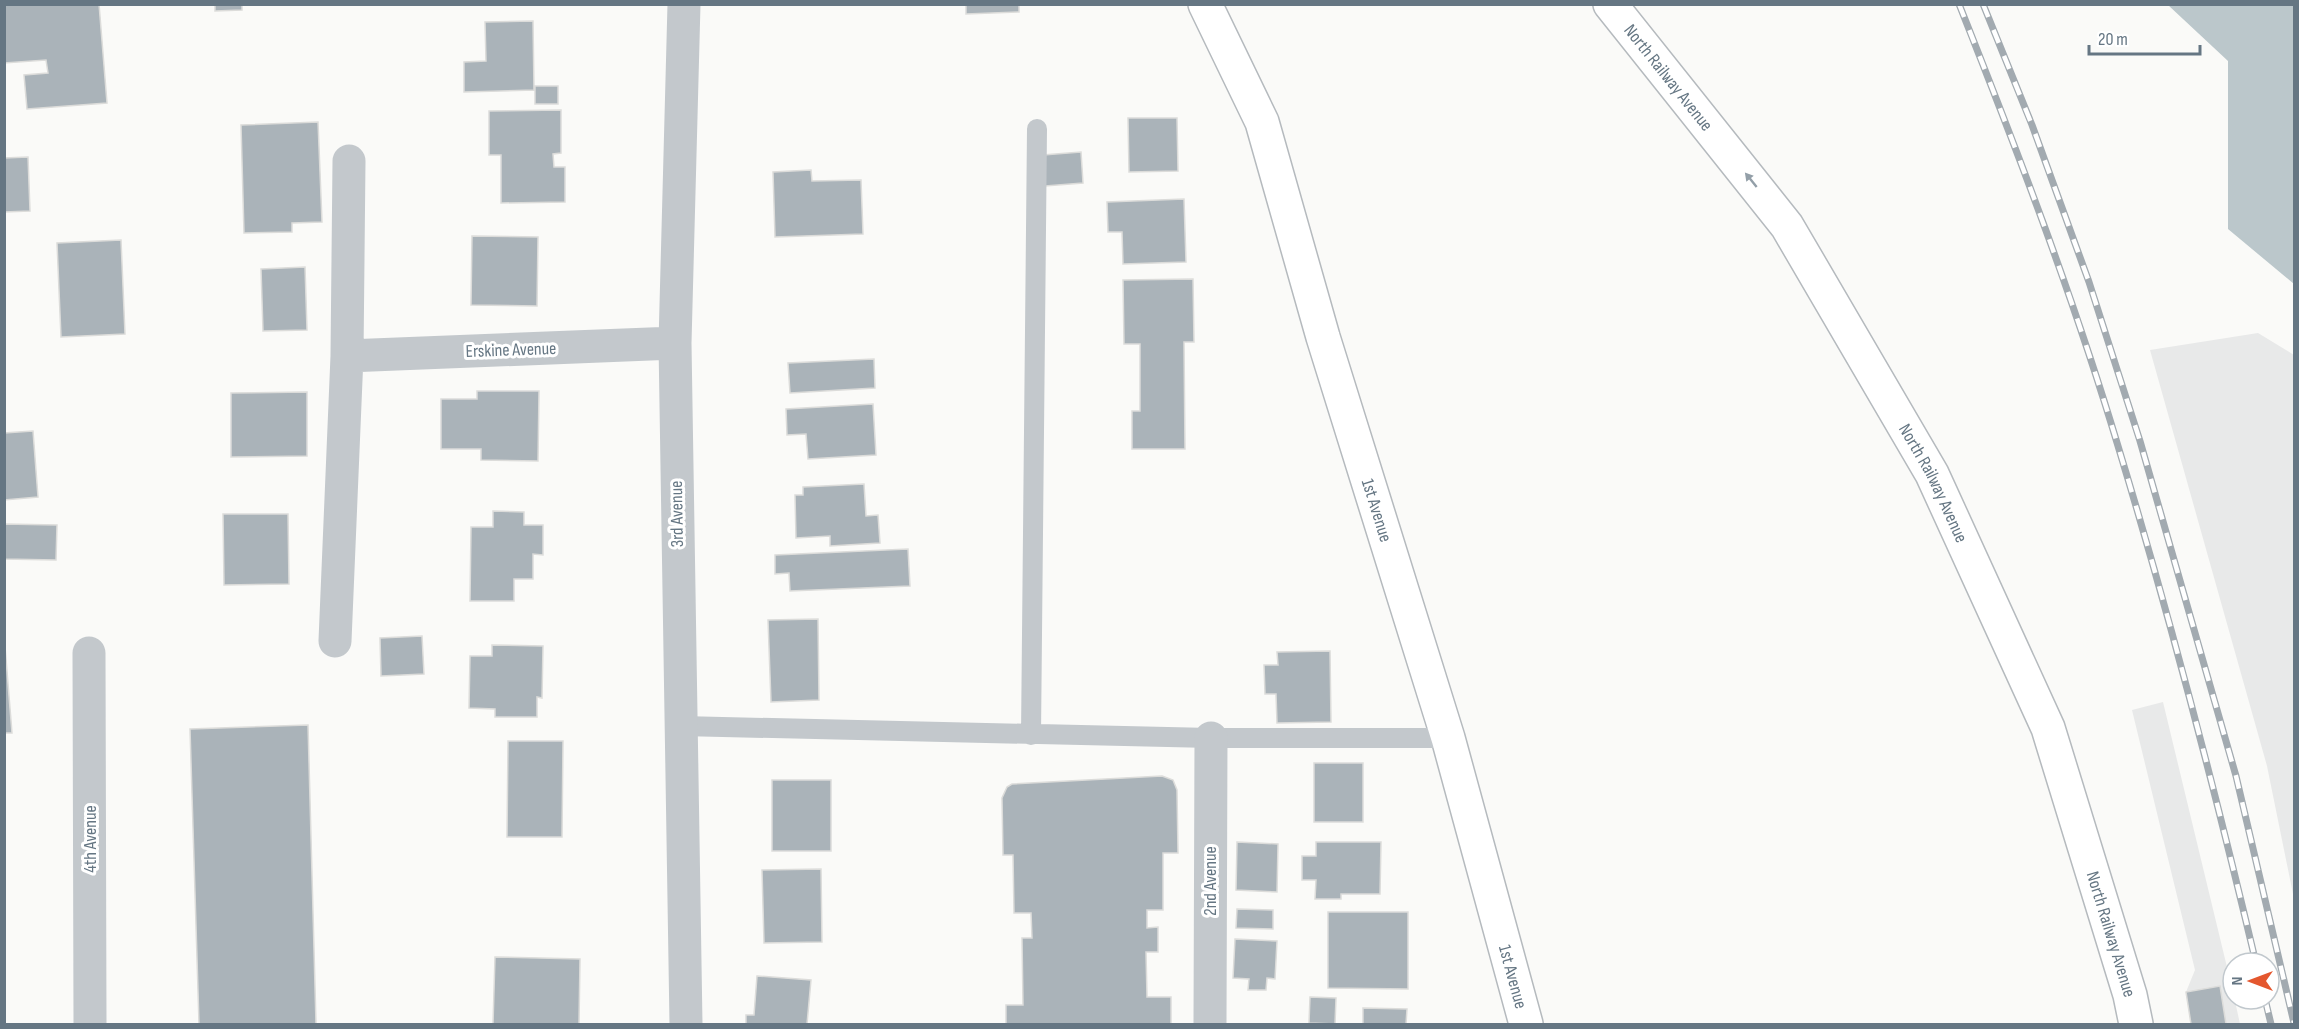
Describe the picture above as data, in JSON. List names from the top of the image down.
{
  "streets": {
    "main road": ["North Railway Avenue", "1st Avenue"],
    "street": [
      "Erskine Avenue",
      "3rd Avenue",
      "4th Avenue",
      "2nd Avenue"
    ]
  },
  "crossings": [
    ["Erskine Avenue", "3rd Avenue"]
  ],
  "one_way": ["North Railway Avenue"],
  "scale_bar": "20 m",
  "north": "left"
}
